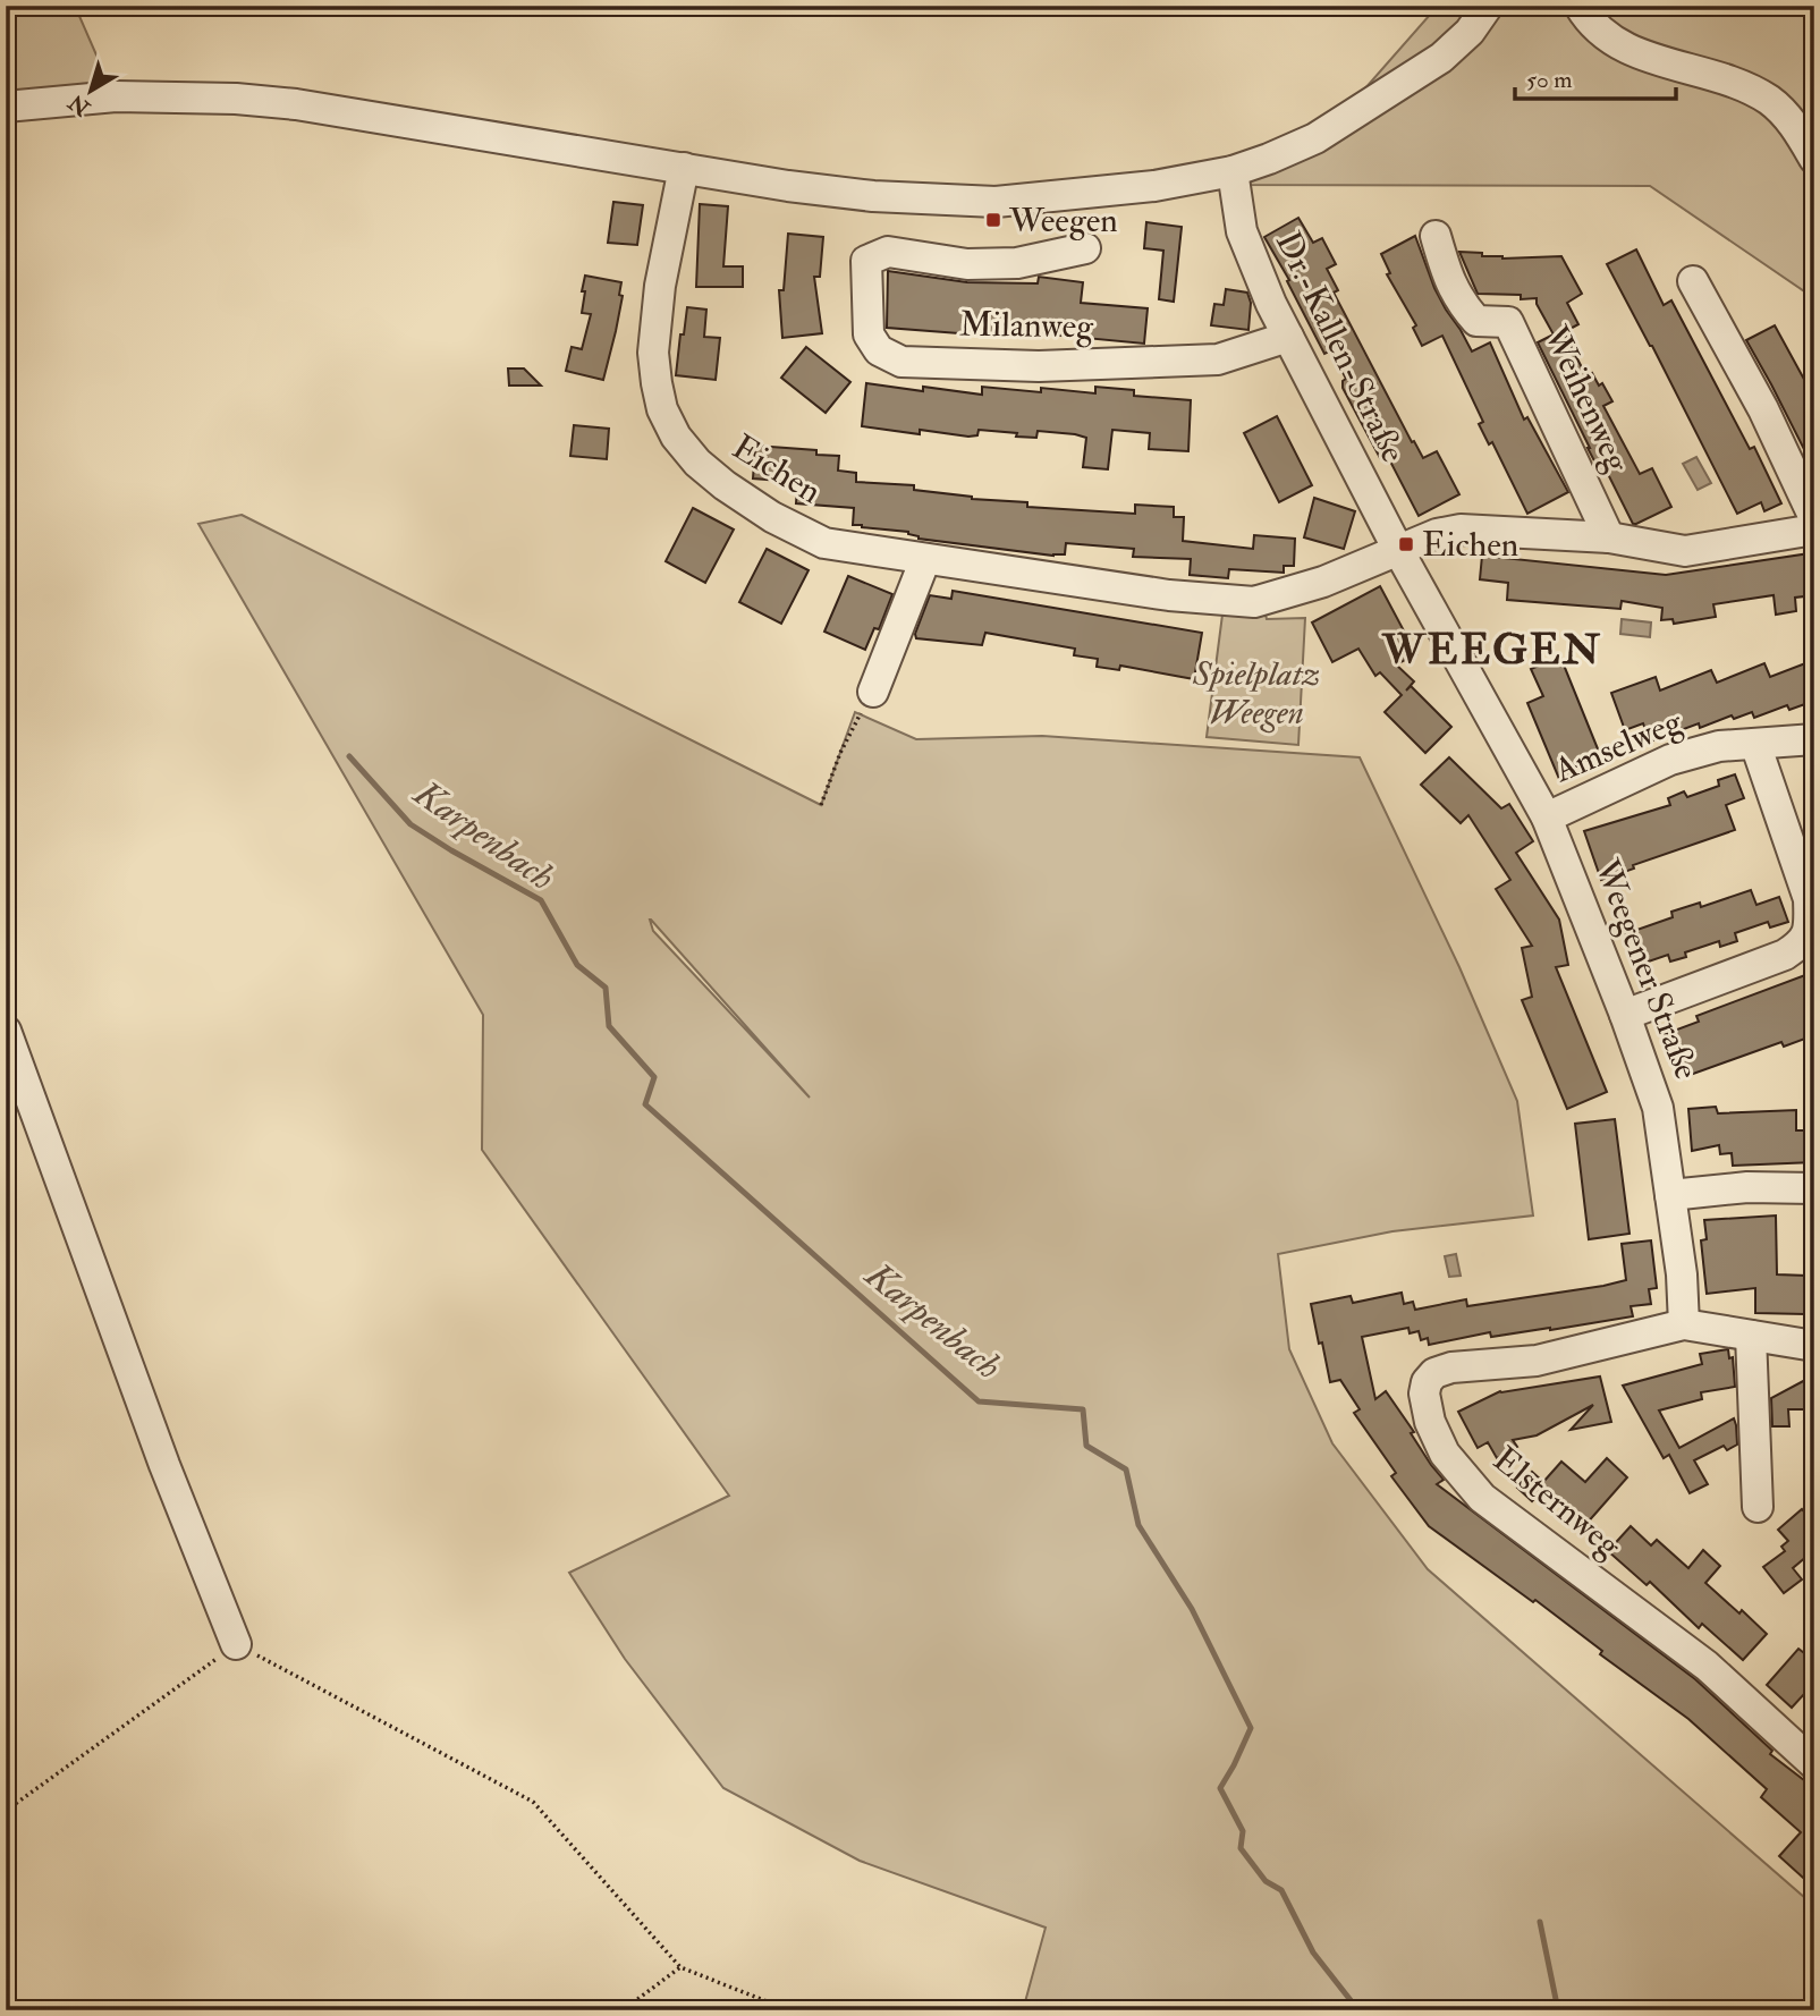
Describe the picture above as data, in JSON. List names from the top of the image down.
{
  "streets": {
    "street": [
      "Milanweg",
      "Dr.-Kallen-Straße",
      "Weihenweg",
      "Eichen",
      "Amselweg",
      "Weegener Straße",
      "Elsternweg"
    ]
  },
  "crossings": [
    ["Milanweg", "Dr.-Kallen-Straße"],
    ["Dr.-Kallen-Straße", "Eichen"],
    ["Dr.-Kallen-Straße", "Weegener Straße"],
    ["Eichen", "Weegener Straße"],
    ["Amselweg", "Weegener Straße"],
    ["Weegener Straße", "Elsternweg"]
  ],
  "districts": ["WEEGEN"],
  "water": ["Karpenbach"],
  "parks": ["Spielplatz Weegen"],
  "places": {
    "transit": ["Weegen", "Eichen"]
  },
  "scale_bar": "50 m",
  "north": "bottom left"
}
